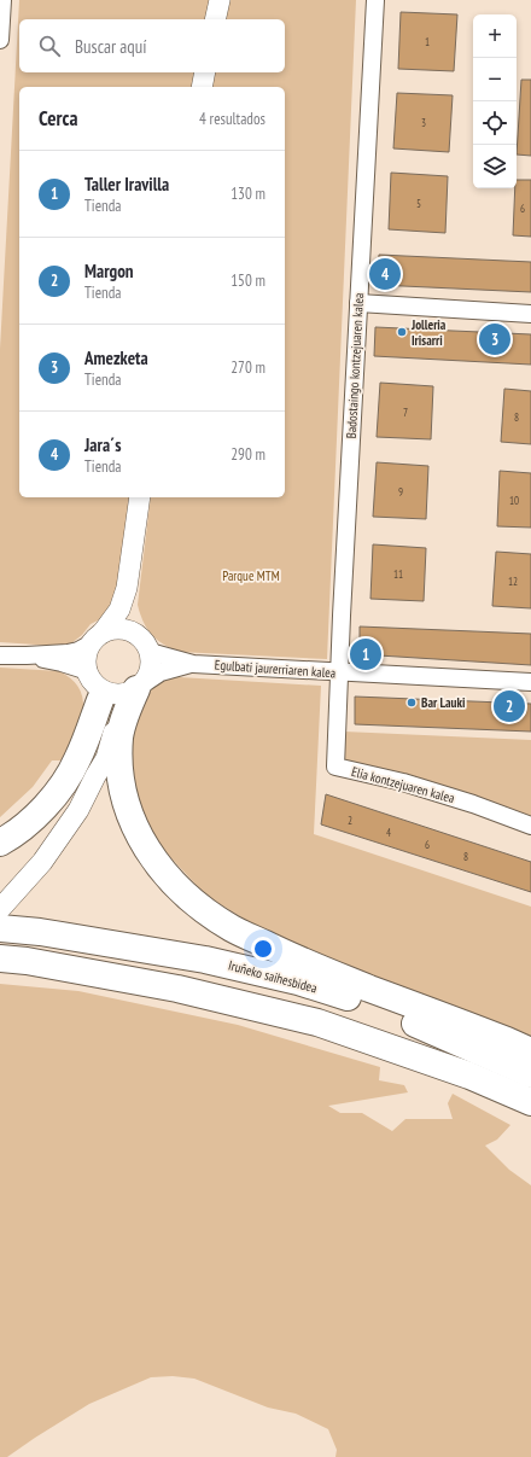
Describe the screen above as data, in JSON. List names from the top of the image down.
{
  "streets": {
    "highway": ["Iruñeko saihesbidea"],
    "street": ["Badostaingo kontzejuaren kalea", "Egulbati jaurerriaren kalea", "Elia kontzejuaren kalea"]
  },
  "crossings": [
    ["Badostaingo kontzejuaren kalea", "Egulbati jaurerriaren kalea"],
    ["Badostaingo kontzejuaren kalea", "Elia kontzejuaren kalea"],
    ["Egulbati jaurerriaren kalea", "Elia kontzejuaren kalea"]
  ],
  "parks": ["Parque MTM"],
  "places": ["Jolleria Irisarri", "Bar Lauki"],
  "house_numbers": [
    "1",
    "3",
    "5",
    "6",
    "7",
    "8",
    "9",
    "10",
    "11",
    "12",
    "2",
    "4",
    "6",
    "8"
  ],
  "page": {
    "map_buttons": ["+", "−"],
    "search": "Buscar aquí",
    "heading": ["Cerca", "4 resultados"],
    "list": [
      {
        "mark": "1",
        "name": "Taller Iravilla",
        "note": "Tienda",
        "value": "130 m"
      },
      {
        "mark": "2",
        "name": "Margon",
        "note": "Tienda",
        "value": "150 m"
      },
      {
        "mark": "3",
        "name": "Amezketa",
        "note": "Tienda",
        "value": "270 m"
      },
      {
        "mark": "4",
        "name": "Jara´s",
        "note": "Tienda",
        "value": "290 m"
      }
    ],
    "pins": [
      "4",
      "3",
      "1",
      "2"
    ]
  }
}
